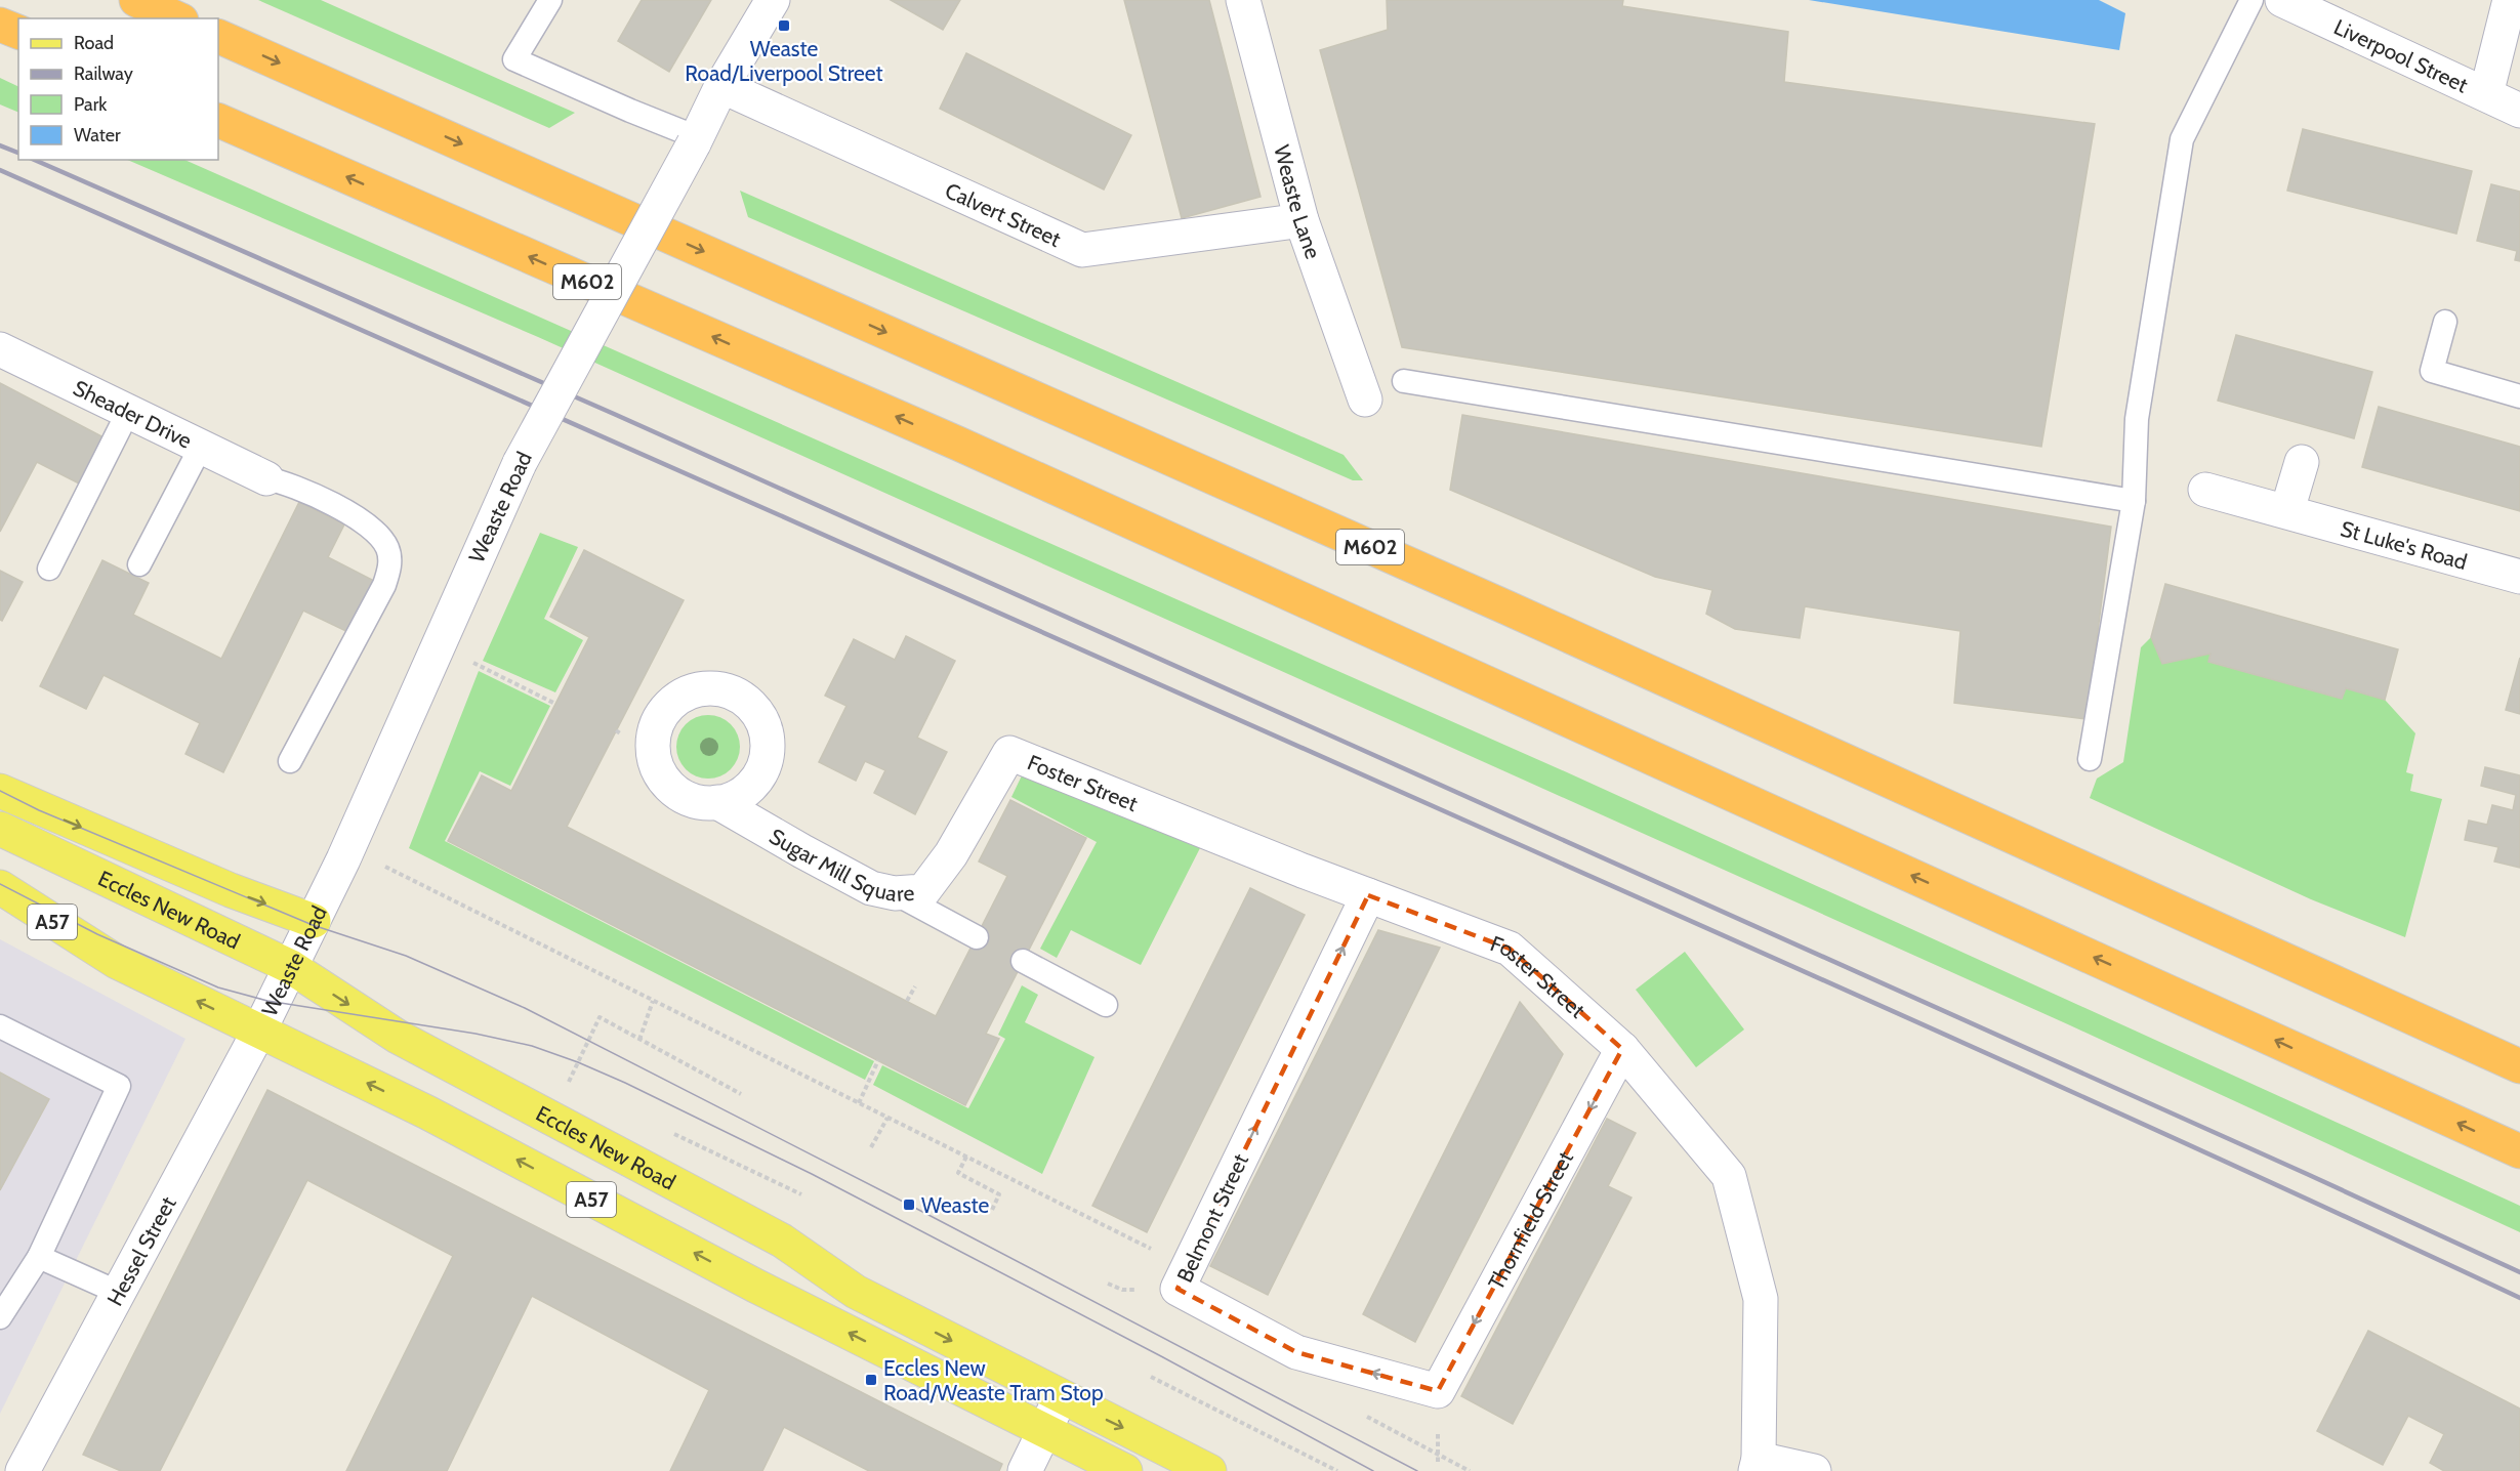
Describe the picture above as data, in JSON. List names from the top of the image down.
{
  "streets": {
    "highway": ["M602"],
    "main road": ["Eccles New Road", "A57"],
    "street": [
      "Liverpool Street",
      "Weaste Lane",
      "Calvert Street",
      "Sheader Drive",
      "Weaste Road",
      "St Luke's Road",
      "Foster Street",
      "Sugar Mill Square",
      "Belmont Street",
      "Thornfield Street",
      "Hessel Street"
    ]
  },
  "crossings": [
    ["Weaste Lane", "Calvert Street"],
    ["Calvert Street", "Weaste Road"],
    ["Weaste Road", "Eccles New Road"],
    ["Weaste Road", "A57"],
    ["Weaste Road", "Hessel Street"],
    ["Foster Street", "Sugar Mill Square"],
    ["Foster Street", "Belmont Street"],
    ["Foster Street", "Thornfield Street"],
    ["A57", "Hessel Street"],
    ["Belmont Street", "Thornfield Street"]
  ],
  "one_way": ["Thornfield Street"],
  "places": {
    "transit": ["Weaste Road/Liverpool Street", "Weaste", "Eccles New Road/Weaste Tram Stop"]
  },
  "legend": [
    "Road",
    "Railway",
    "Park",
    "Water"
  ]
}
